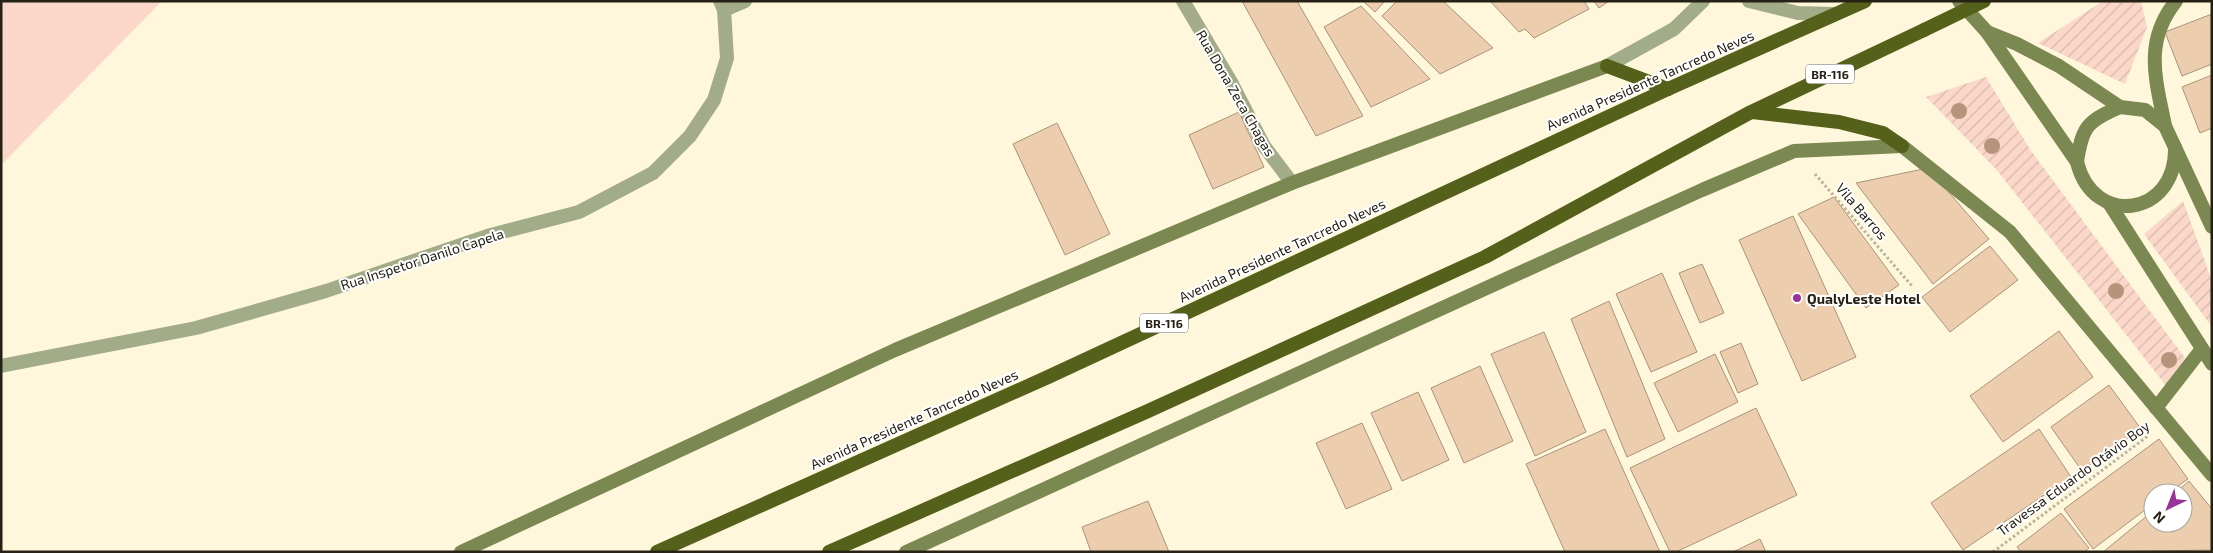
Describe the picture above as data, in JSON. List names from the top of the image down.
{
  "streets": {
    "highway": ["BR-116", "Avenida Presidente Tancredo Neves"],
    "street": ["Rua Dona Zeca Chagas", "Rua Inspetor Danilo Capela"],
    "path": ["Vila Barros", "Travessa Eduardo Otávio Boy"]
  },
  "places": ["QualyLeste Hotel"],
  "north": "bottom left"
}
